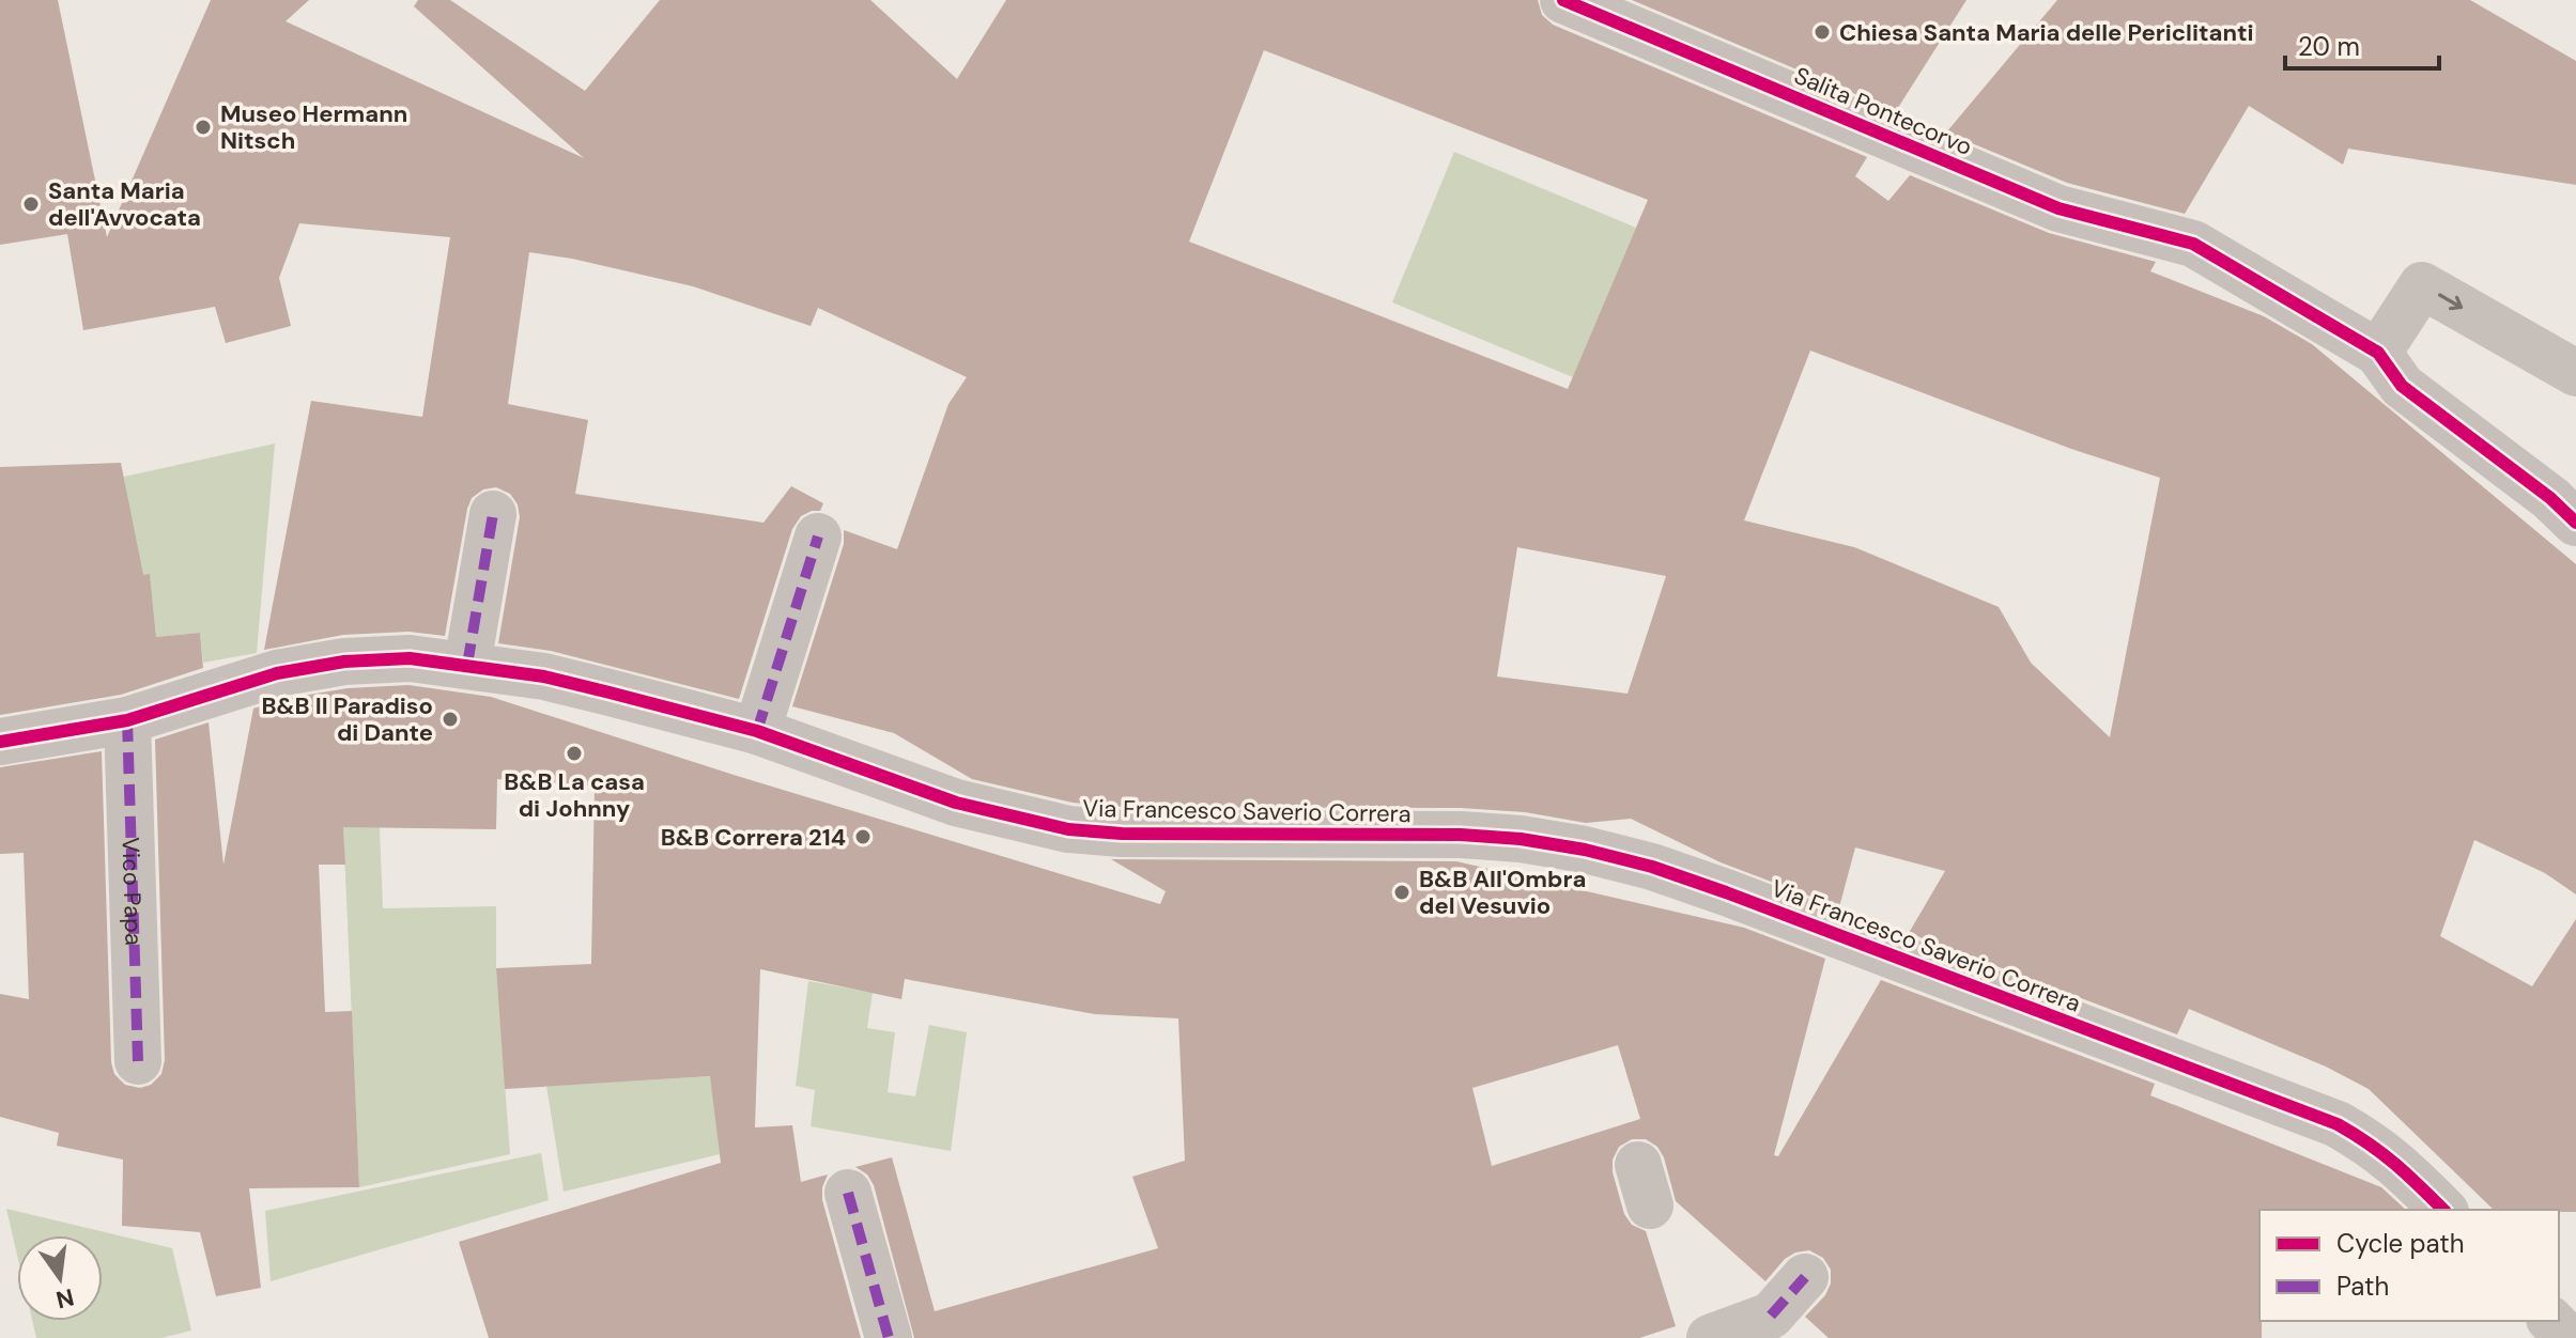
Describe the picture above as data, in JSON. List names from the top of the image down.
{
  "streets": {
    "street": ["Salita Pontecorvo", "Via Francesco Saverio Correra", "Vico Papa"]
  },
  "crossings": [
    ["Via Francesco Saverio Correra", "Vico Papa"]
  ],
  "places": [
    "Chiesa Santa Maria delle Periclitanti",
    "Museo Hermann Nitsch",
    "Santa Maria dell'Avvocata",
    "B&B Il Paradiso di Dante",
    "B&B La casa di Johnny",
    "B&B Correra 214",
    "B&B All'Ombra del Vesuvio"
  ],
  "legend": ["Cycle path", "Path"],
  "scale_bar": "20 m",
  "north": "bottom"
}
